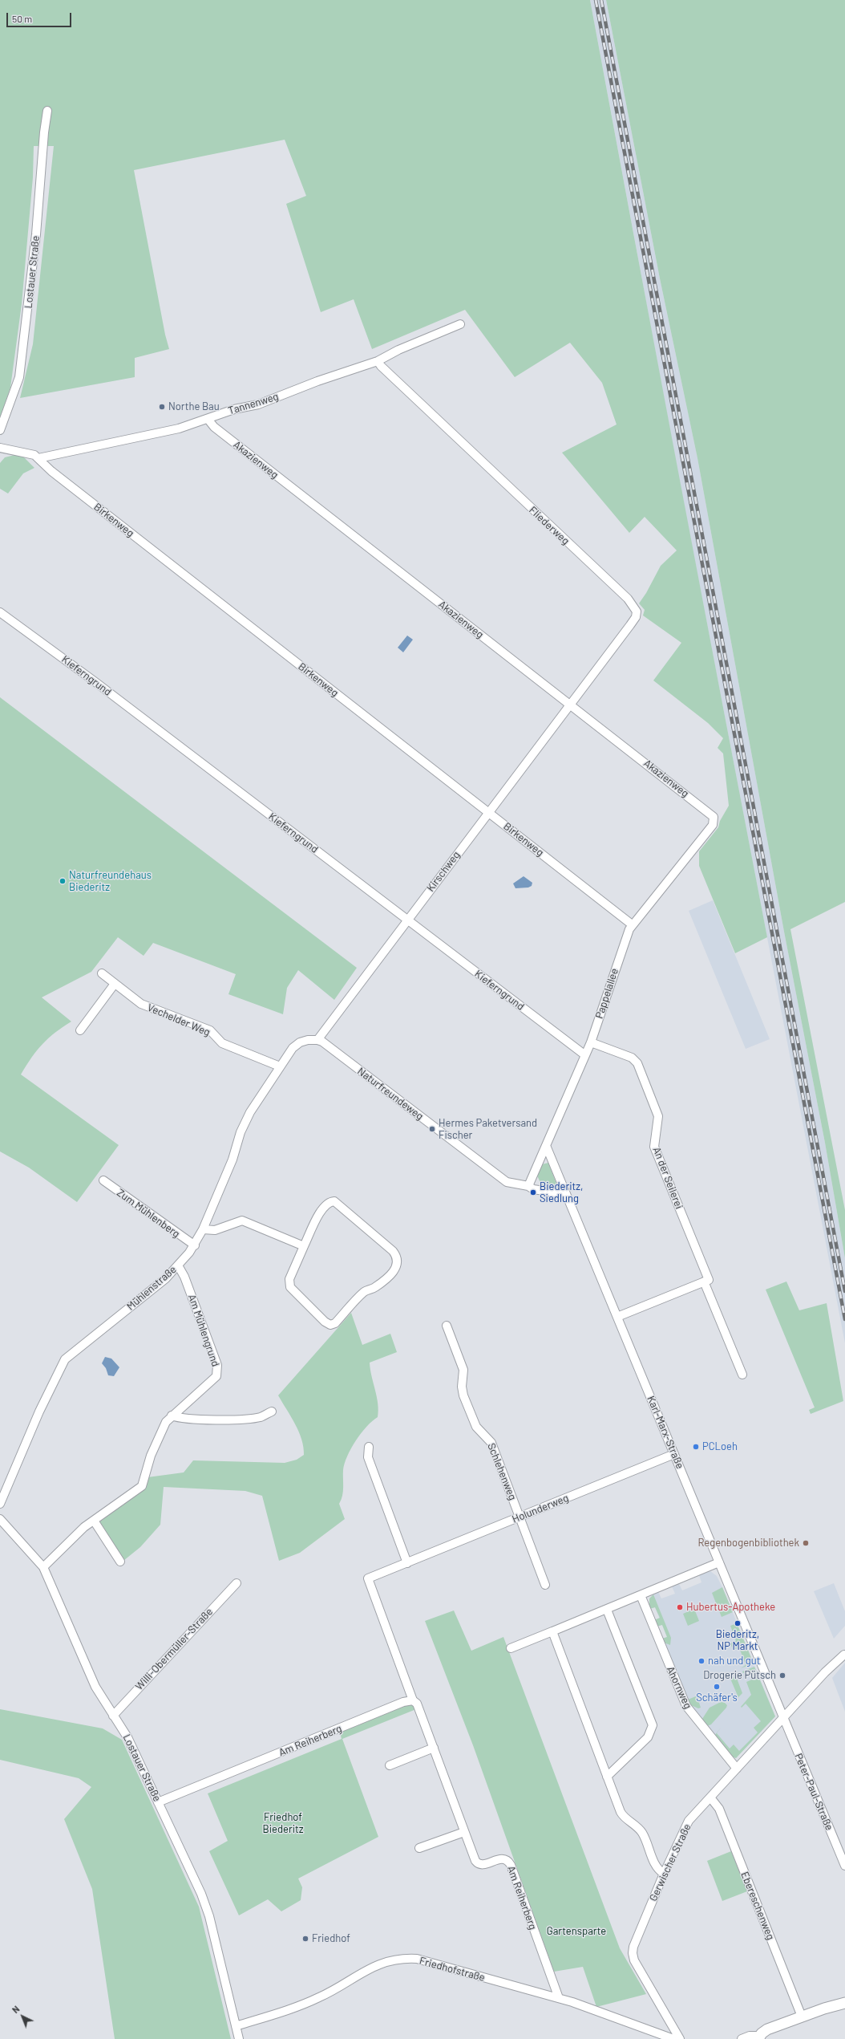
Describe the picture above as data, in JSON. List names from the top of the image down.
{
  "streets": {
    "street": [
      "Lostauer Straße",
      "Tannenweg",
      "Akazienweg",
      "Birkenweg",
      "Fliederweg",
      "Kieferngrund",
      "Kirschweg",
      "Pappelallee",
      "Vechelder Weg",
      "Naturfreundeweg",
      "An der Seilerei",
      "Zum Mühlenberg",
      "Mühlenstraße",
      "Am Mühlengrund",
      "Karl-Marx-Straße",
      "Schlehenweg",
      "Holunderweg",
      "Willi-Obermüller-Straße",
      "Ahornweg",
      "Am Reiherberg",
      "Peter-Paul-Straße",
      "Gerwischer Straße",
      "Ebereschenweg",
      "Friedhofstraße"
    ]
  },
  "crossings": [
    ["Lostauer Straße", "Am Mühlengrund"],
    ["Lostauer Straße", "Willi-Obermüller-Straße"],
    ["Lostauer Straße", "Am Reiherberg"],
    ["Lostauer Straße", "Friedhofstraße"],
    ["Tannenweg", "Akazienweg"],
    ["Tannenweg", "Birkenweg"],
    ["Tannenweg", "Fliederweg"],
    ["Akazienweg", "Fliederweg"],
    ["Akazienweg", "Kirschweg"],
    ["Akazienweg", "Pappelallee"],
    ["Birkenweg", "Kirschweg"],
    ["Birkenweg", "Pappelallee"],
    ["Fliederweg", "Kirschweg"],
    ["Kieferngrund", "Kirschweg"],
    ["Kieferngrund", "Pappelallee"],
    ["Kirschweg", "Naturfreundeweg"],
    ["Kirschweg", "Mühlenstraße"],
    ["Pappelallee", "Naturfreundeweg"],
    ["Pappelallee", "An der Seilerei"],
    ["Pappelallee", "Karl-Marx-Straße"],
    ["Vechelder Weg", "Mühlenstraße"],
    ["Naturfreundeweg", "Mühlenstraße"],
    ["Naturfreundeweg", "Karl-Marx-Straße"],
    ["Zum Mühlenberg", "Mühlenstraße"],
    ["Mühlenstraße", "Am Mühlengrund"],
    ["Karl-Marx-Straße", "Holunderweg"],
    ["Karl-Marx-Straße", "Peter-Paul-Straße"],
    ["Karl-Marx-Straße", "Gerwischer Straße"],
    ["Schlehenweg", "Holunderweg"],
    ["Holunderweg", "Am Reiherberg"],
    ["Ahornweg", "Gerwischer Straße"],
    ["Am Reiherberg", "Friedhofstraße"],
    ["Peter-Paul-Straße", "Gerwischer Straße"],
    ["Gerwischer Straße", "Ebereschenweg"]
  ],
  "parks": ["Friedhof Biederitz", "Gartensparte"],
  "places": [
    "Northe Bau",
    "Naturfreundehaus Biederitz",
    "Hermes Paketversand Fischer",
    "Biederitz, Siedlung",
    "PCLoeh",
    "Regenbogenbibliothek",
    "Hubertus-Apotheke",
    "Biederitz, NP Markt",
    "nah und gut",
    "Drogerie Pütsch",
    "Schäfer's",
    "Friedhof"
  ],
  "scale_bar": "50 m",
  "north": "top left"
}
